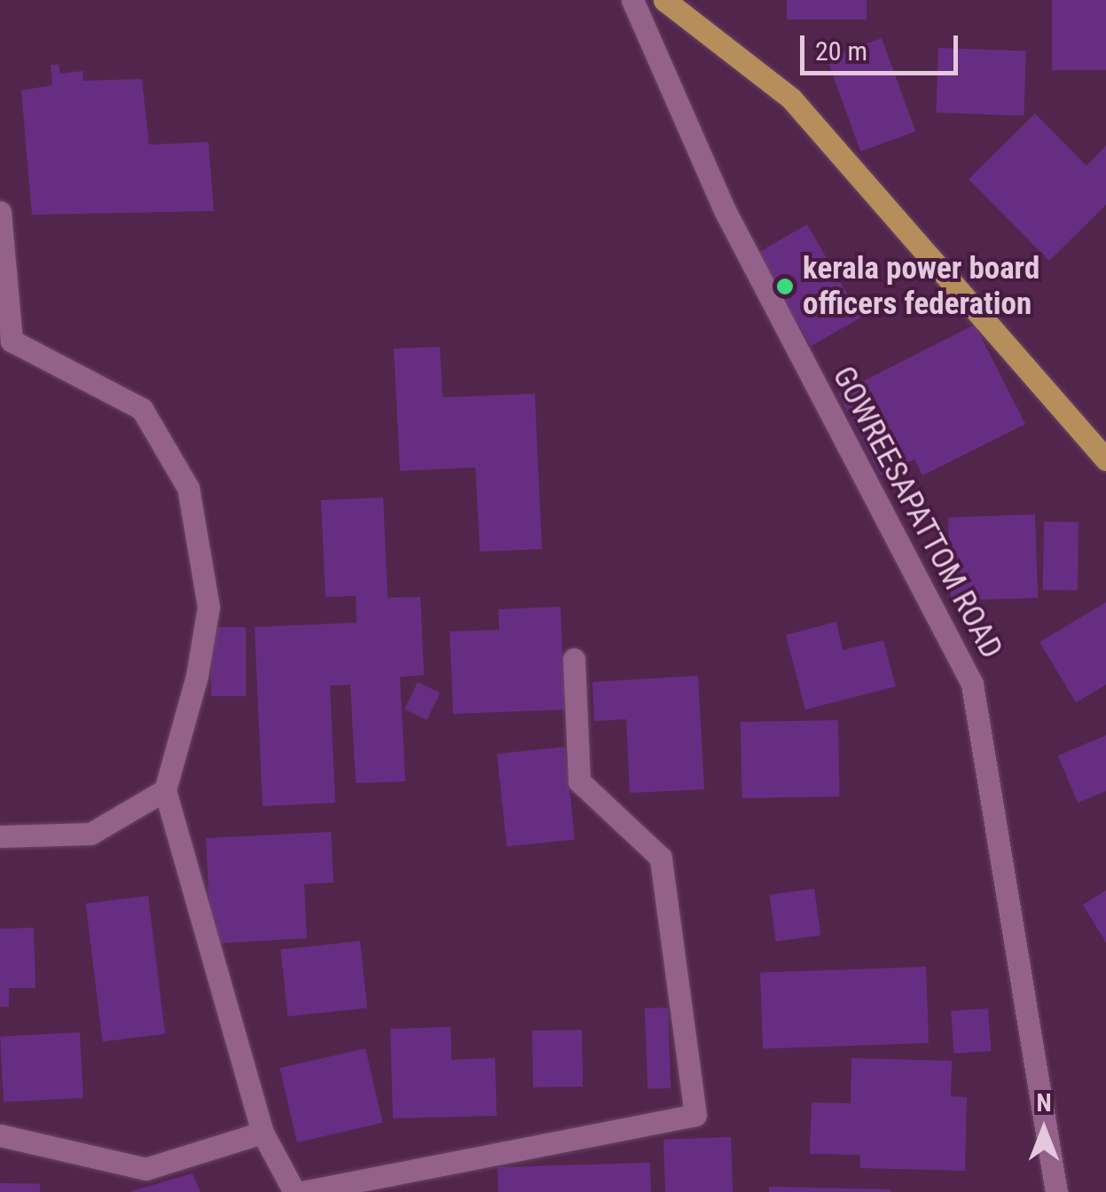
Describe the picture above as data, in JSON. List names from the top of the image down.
{
  "streets": {
    "street": ["GOWREESAPATTOM ROAD"]
  },
  "places": ["kerala power board officers federation"],
  "scale_bar": "20 m",
  "north": "top"
}
